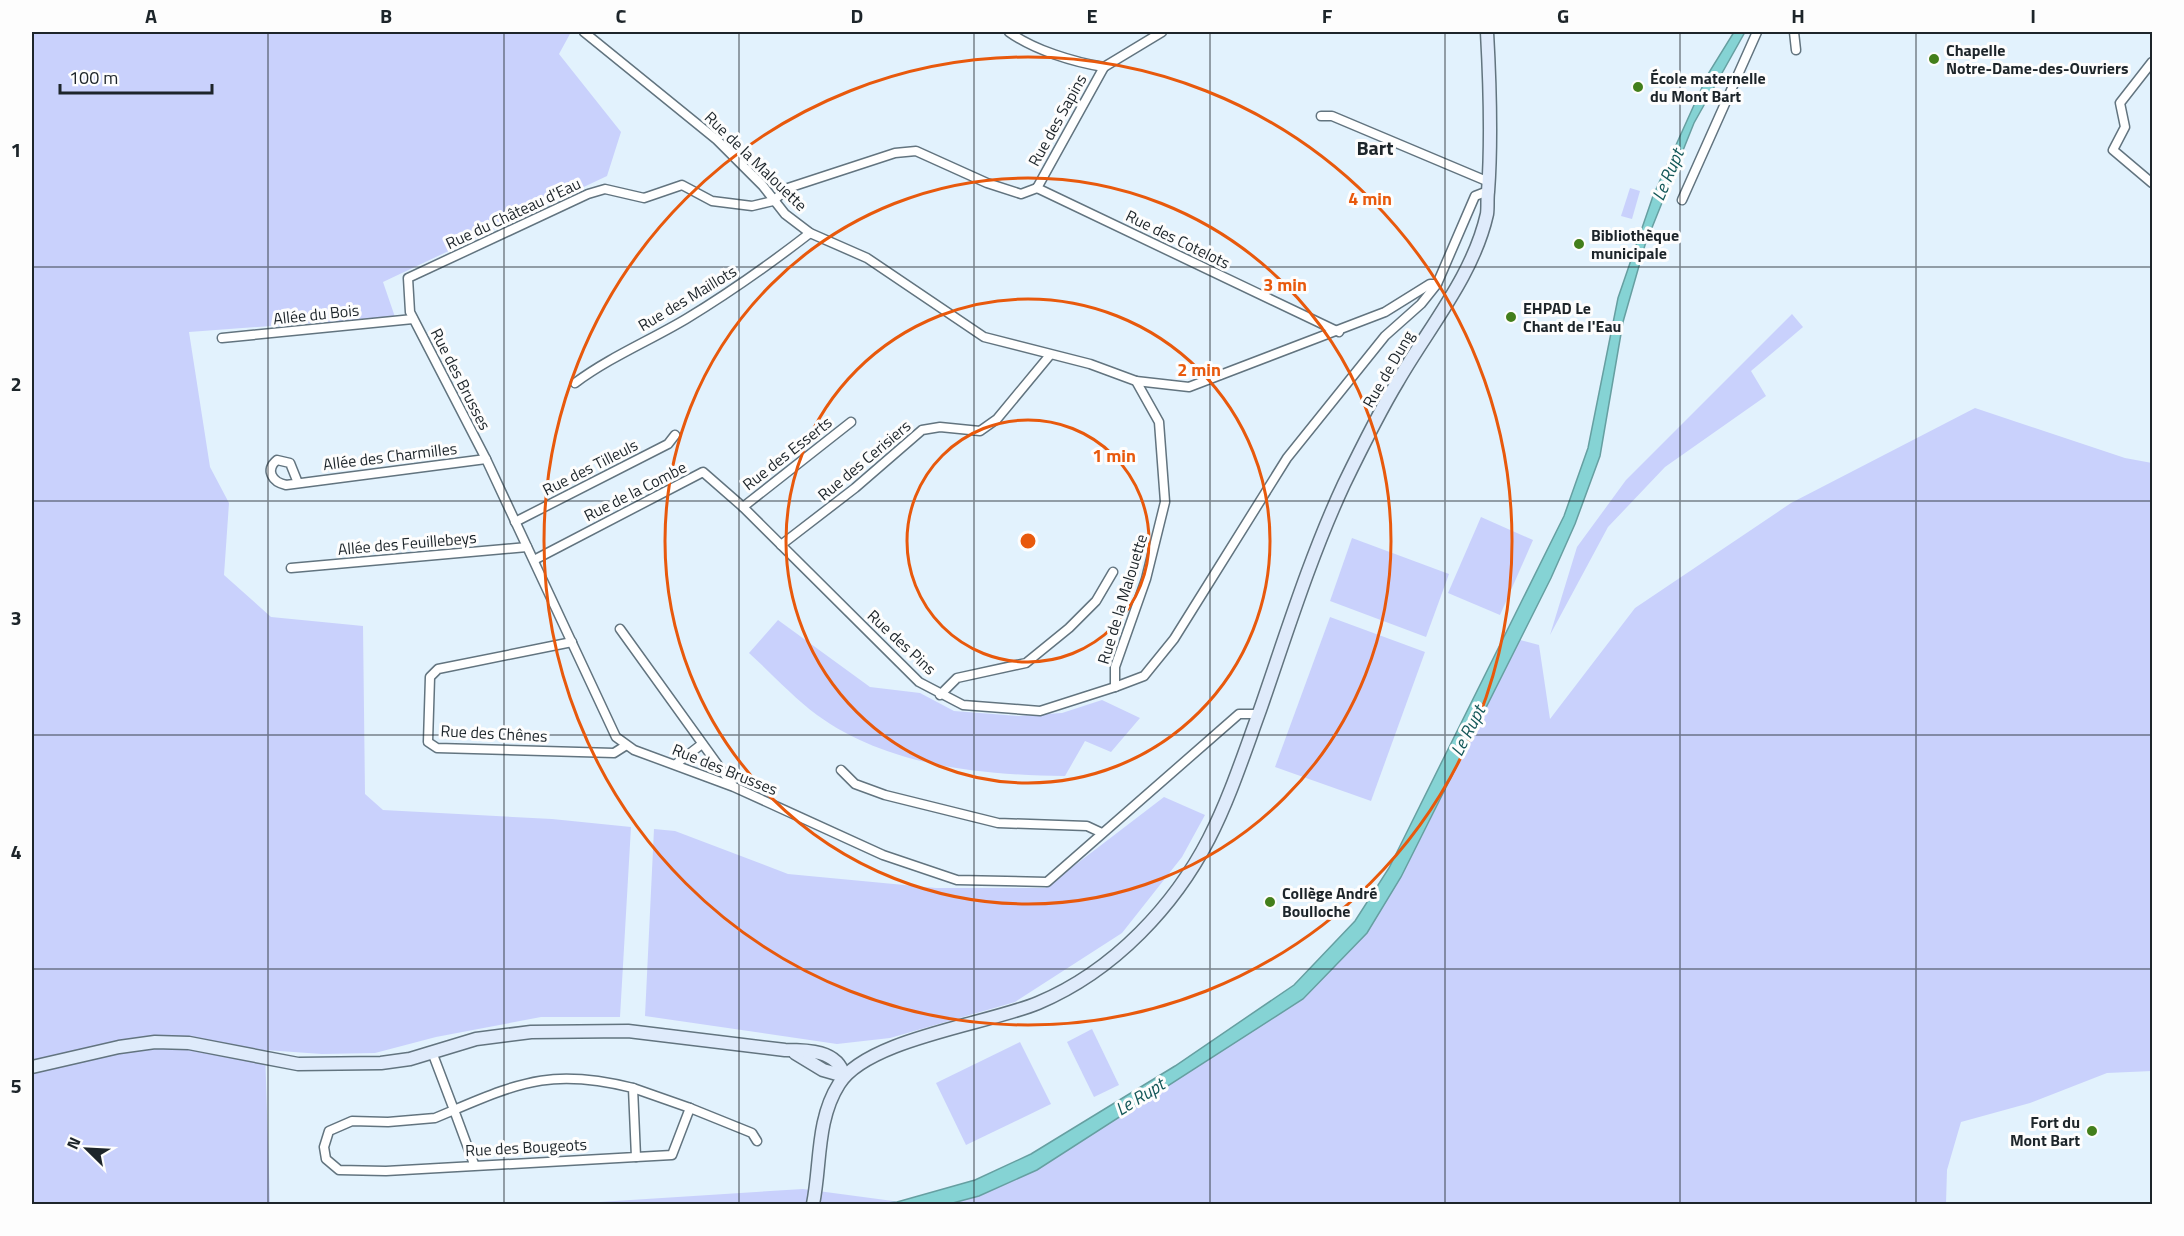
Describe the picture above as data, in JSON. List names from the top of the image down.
{
  "streets": {
    "main road": ["Rue de Dung"],
    "street": [
      "Rue des Sapins",
      "Rue de la Malouette",
      "Rue du Château d'Eau",
      "Rue des Cotelots",
      "Rue des Maillots",
      "Allée du Bois",
      "Rue des Brusses",
      "Rue des Esserts",
      "Allée des Charmilles",
      "Rue des Cerisiers",
      "Rue des Tilleuls",
      "Rue de la Combe",
      "Allée des Feuillebeys",
      "Rue des Pins",
      "Rue des Chênes",
      "Rue des Bougeots"
    ]
  },
  "crossings": [
    ["Rue des Sapins", "Rue du Château d'Eau"],
    ["Rue des Sapins", "Rue des Cotelots"],
    ["Rue de la Malouette", "Rue du Château d'Eau"],
    ["Rue de la Malouette", "Rue des Maillots"],
    ["Rue de la Malouette", "Rue de Dung"],
    ["Rue de la Malouette", "Rue des Cerisiers"],
    ["Rue de la Malouette", "Rue des Pins"],
    ["Rue du Château d'Eau", "Rue des Cotelots"],
    ["Rue du Château d'Eau", "Rue des Brusses"],
    ["Allée du Bois", "Rue des Brusses"],
    ["Rue de Dung", "Rue des Brusses"],
    ["Rue des Brusses", "Allée des Charmilles"],
    ["Rue des Brusses", "Rue des Tilleuls"],
    ["Rue des Brusses", "Rue de la Combe"],
    ["Rue des Brusses", "Allée des Feuillebeys"],
    ["Rue des Brusses", "Rue des Chênes"],
    ["Rue des Esserts", "Rue de la Combe"],
    ["Rue des Esserts", "Rue des Pins"],
    ["Rue des Cerisiers", "Rue des Pins"],
    ["Rue de la Combe", "Rue des Pins"]
  ],
  "districts": ["Bart"],
  "water": ["Le Rupt"],
  "places": [
    "Chapelle Notre-Dame-des-Ouvriers",
    "École maternelle du Mont Bart",
    "Bibliothèque municipale",
    "EHPAD Le Chant de l'Eau",
    "Collège André Boulloche",
    "Fort du Mont Bart"
  ],
  "scale_bar": "100 m",
  "north": "top left",
  "grid": {
    "columns": [
      "A",
      "B",
      "C",
      "D",
      "E",
      "F",
      "G",
      "H",
      "I"
    ],
    "rows": [
      "1",
      "2",
      "3",
      "4",
      "5"
    ]
  },
  "rings": [
    "4 min",
    "3 min",
    "2 min",
    "1 min"
  ]
}
